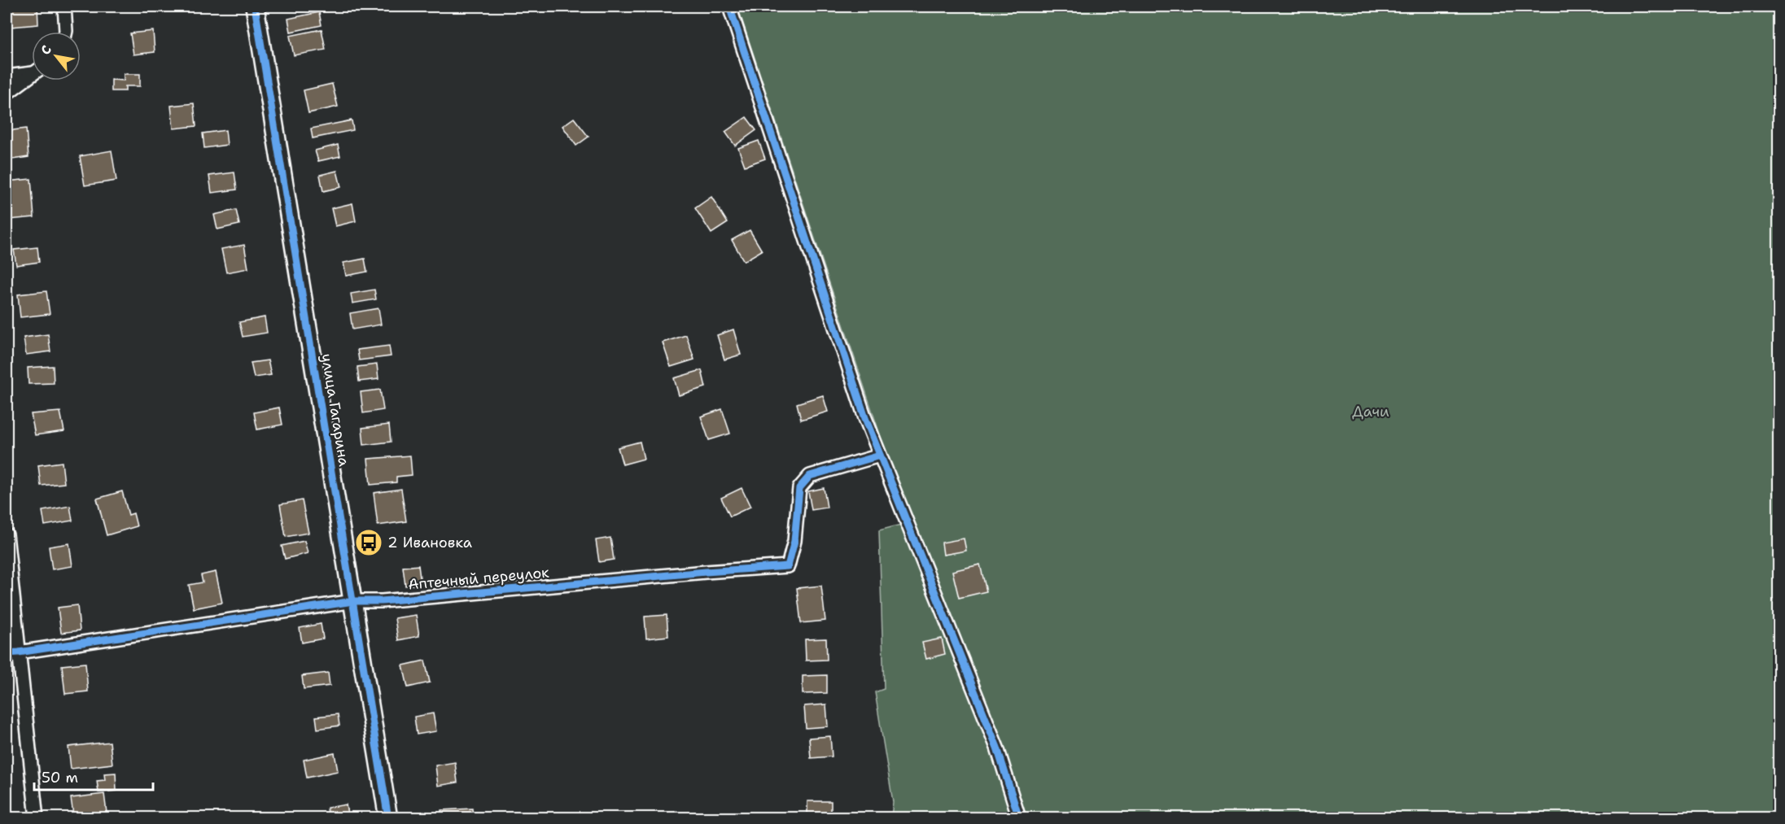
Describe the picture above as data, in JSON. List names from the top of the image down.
{
  "streets": {
    "street": ["улица Гагарина", "Аптечный переулок"]
  },
  "crossings": [
    ["улица Гагарина", "Аптечный переулок"]
  ],
  "parks": ["Дачи"],
  "places": {
    "bus stop": ["2 Ивановка"]
  },
  "scale_bar": "50 m",
  "north": "top left"
}
